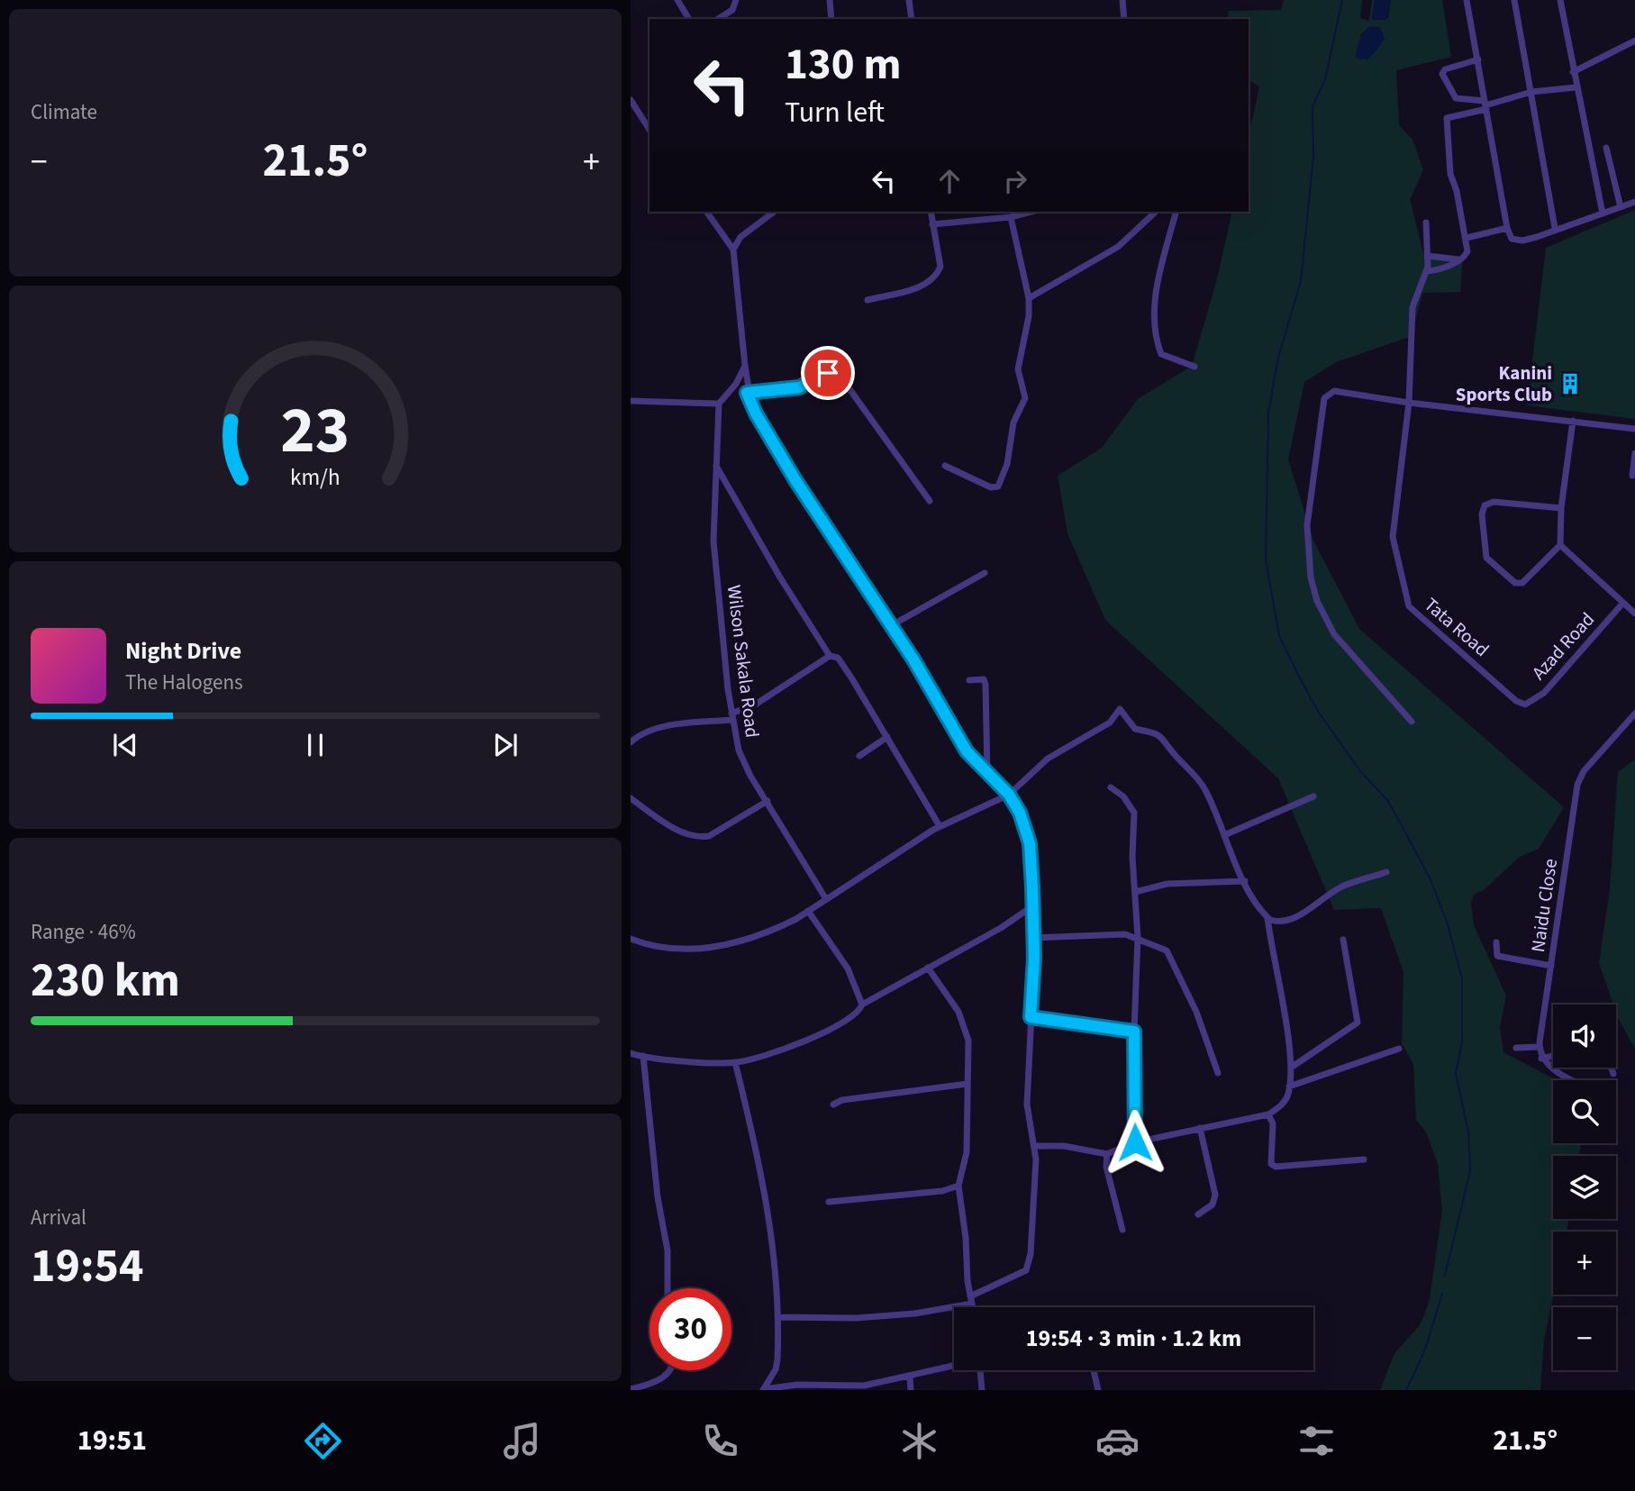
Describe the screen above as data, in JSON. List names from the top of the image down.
{
  "streets": {
    "street": [
      "Tata Road",
      "Azad Road",
      "Wilson Sakala Road",
      "Naidu Close"
    ]
  },
  "crossings": [
    ["Tata Road", "Azad Road"]
  ],
  "places": {
    "building": ["Kanini Sports Club"]
  },
  "page": {
    "tile": [
      "Climate",
      ["Range · 46%", "230 km"],
      ["Arrival", "19:54"]
    ],
    "turn": ["130 m", "Turn left"],
    "heat": ["−", "21.5°", "+"],
    "song": ["Night Drive", "The Halogens"],
    "map_buttons": ["+", "−"],
    "limit": "30",
    "trip": "19:54 · 3 min · 1.2 km",
    "tabs": ["19:51", "21.5°"],
    "gauge": ["23", "km/h"]
  }
}
